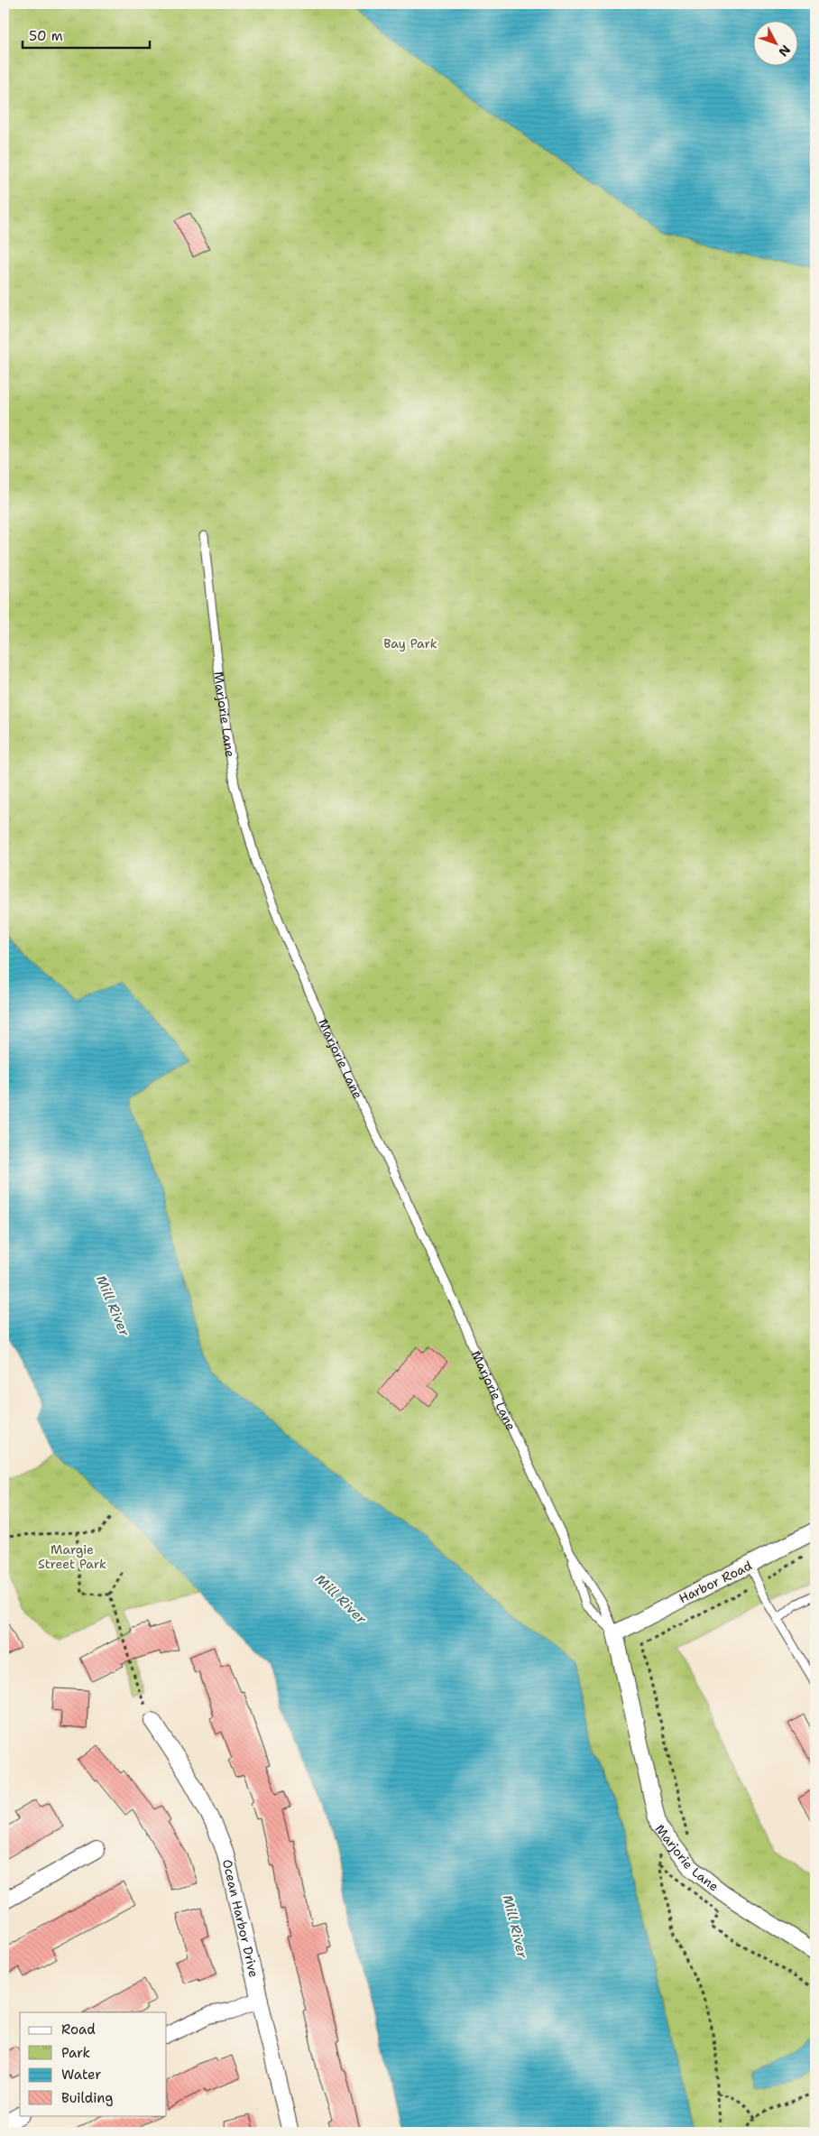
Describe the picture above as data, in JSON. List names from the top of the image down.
{
  "streets": {
    "street": ["Marjorie Lane", "Harbor Road", "Ocean Harbor Drive"]
  },
  "crossings": [
    ["Marjorie Lane", "Harbor Road"]
  ],
  "water": ["Mill River"],
  "parks": ["Bay Park", "Margie Street Park"],
  "legend": [
    "Road",
    "Park",
    "Water",
    "Building"
  ],
  "scale_bar": "50 m",
  "north": "bottom right"
}
